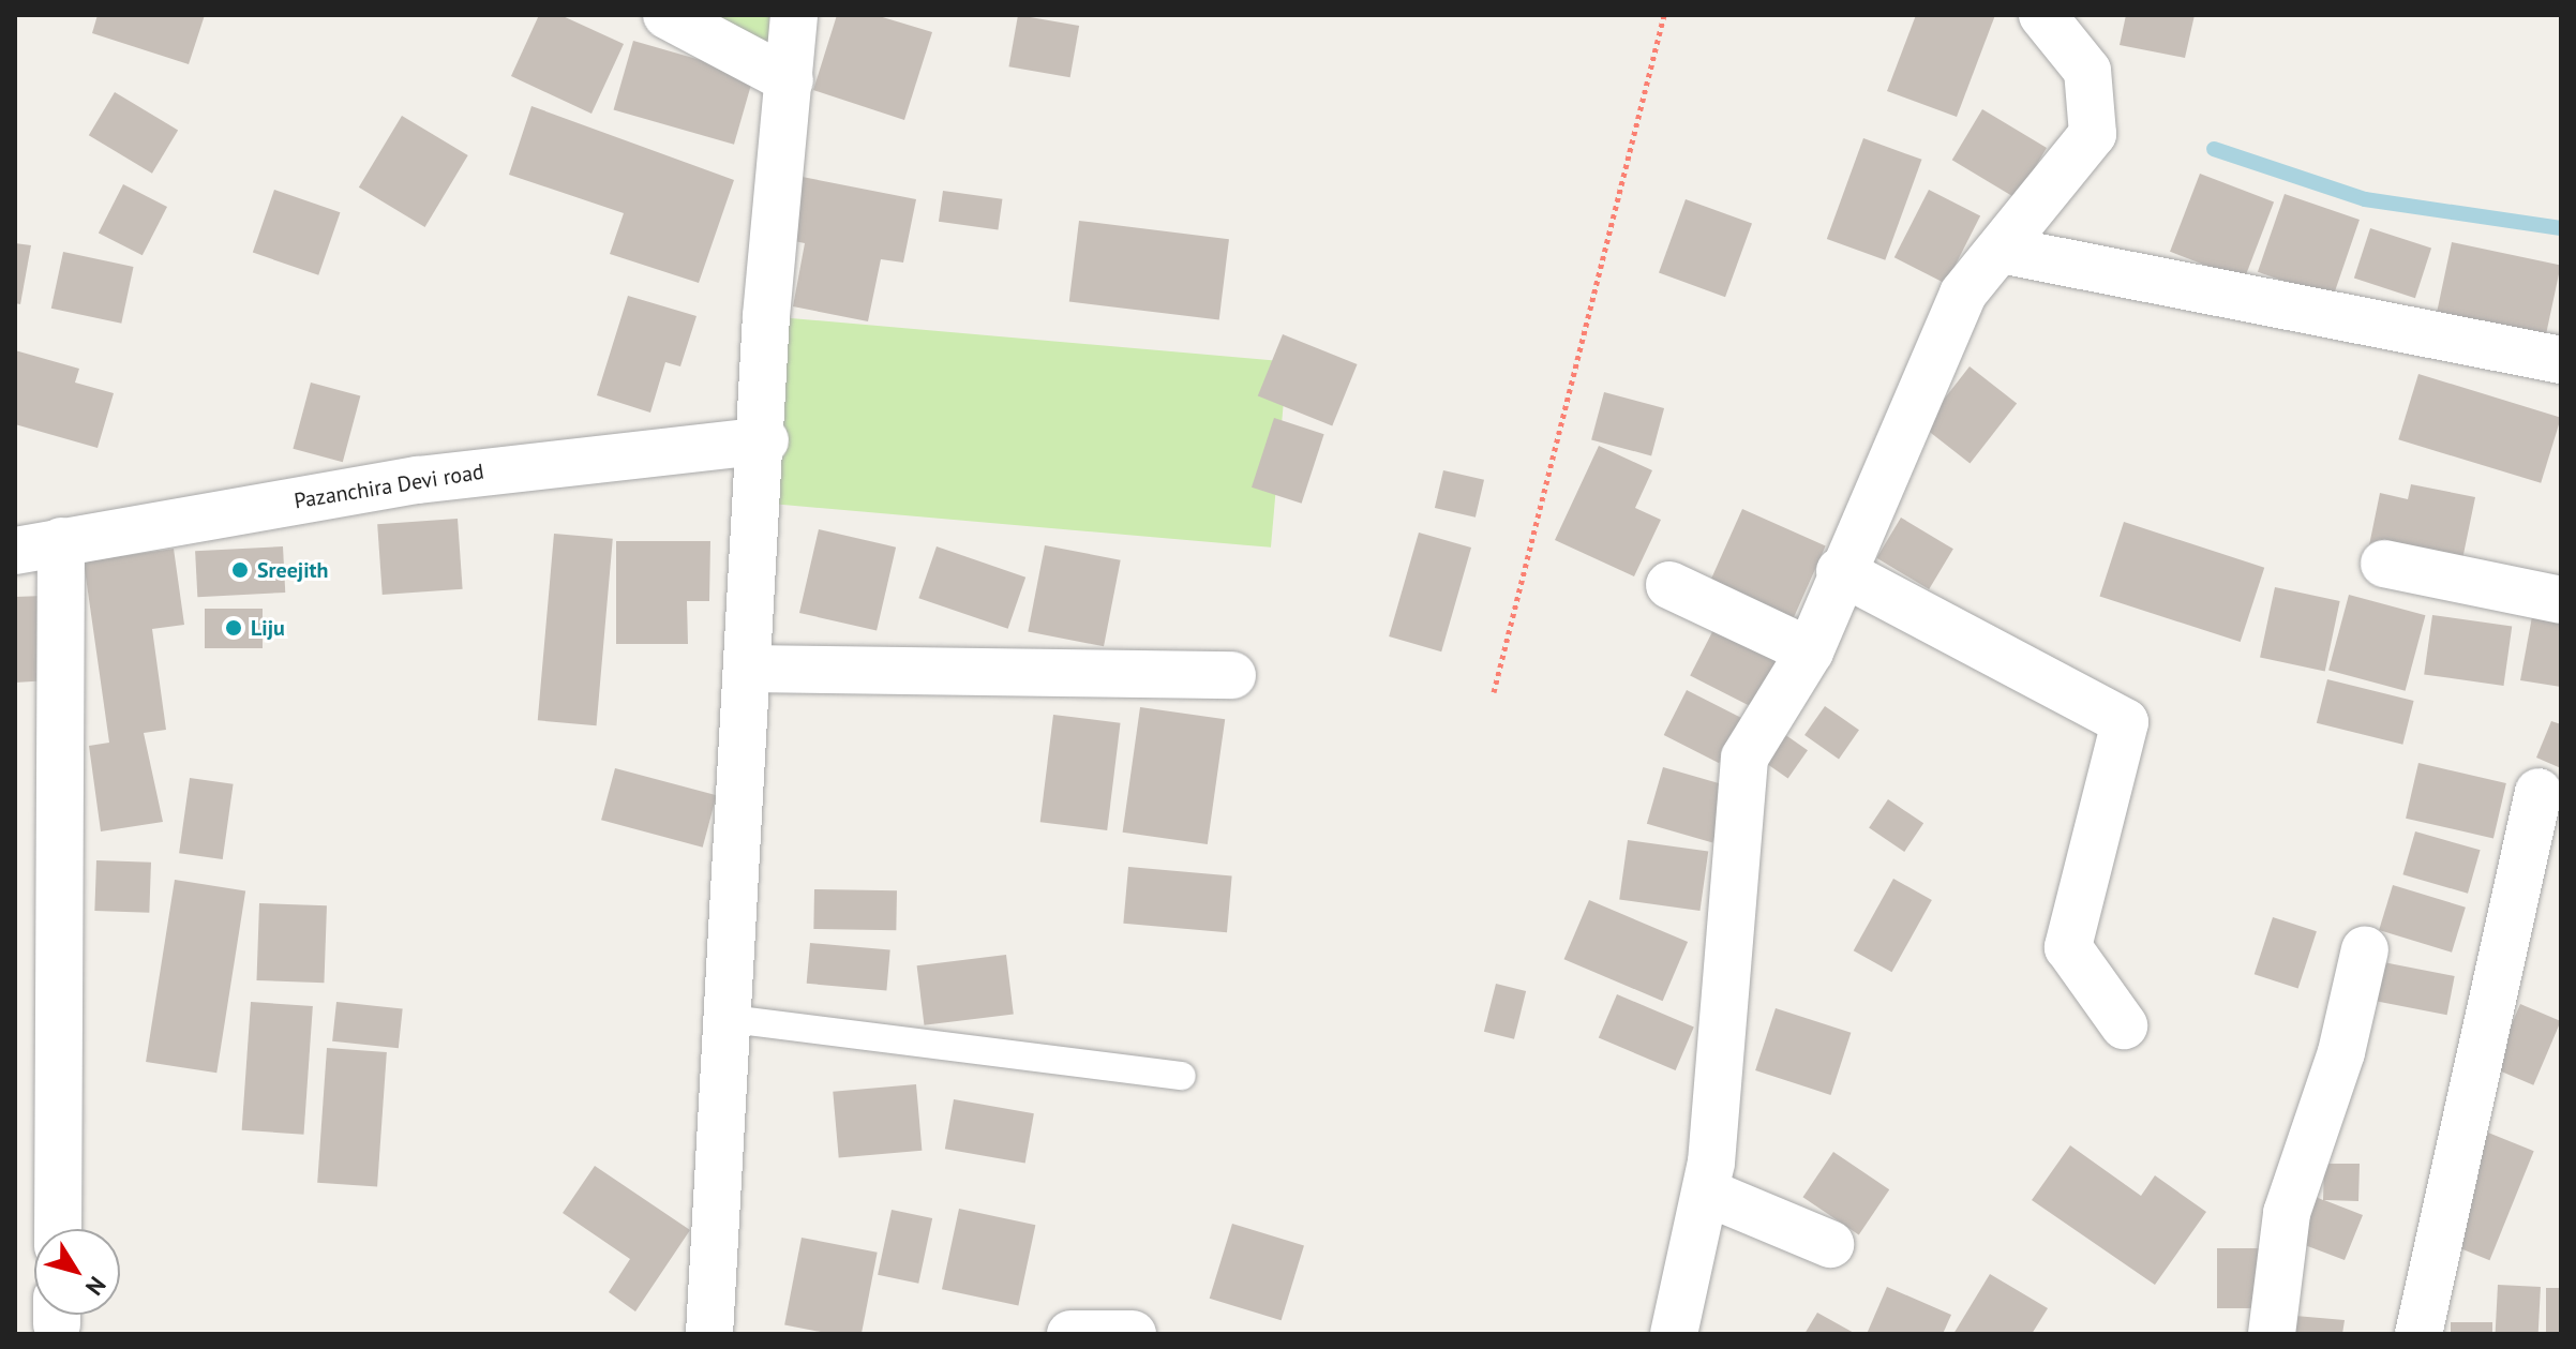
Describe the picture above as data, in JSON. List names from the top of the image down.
{
  "streets": {
    "street": ["Pazanchira Devi road"]
  },
  "places": ["Sreejith", "Liju"],
  "north": "bottom right"
}
